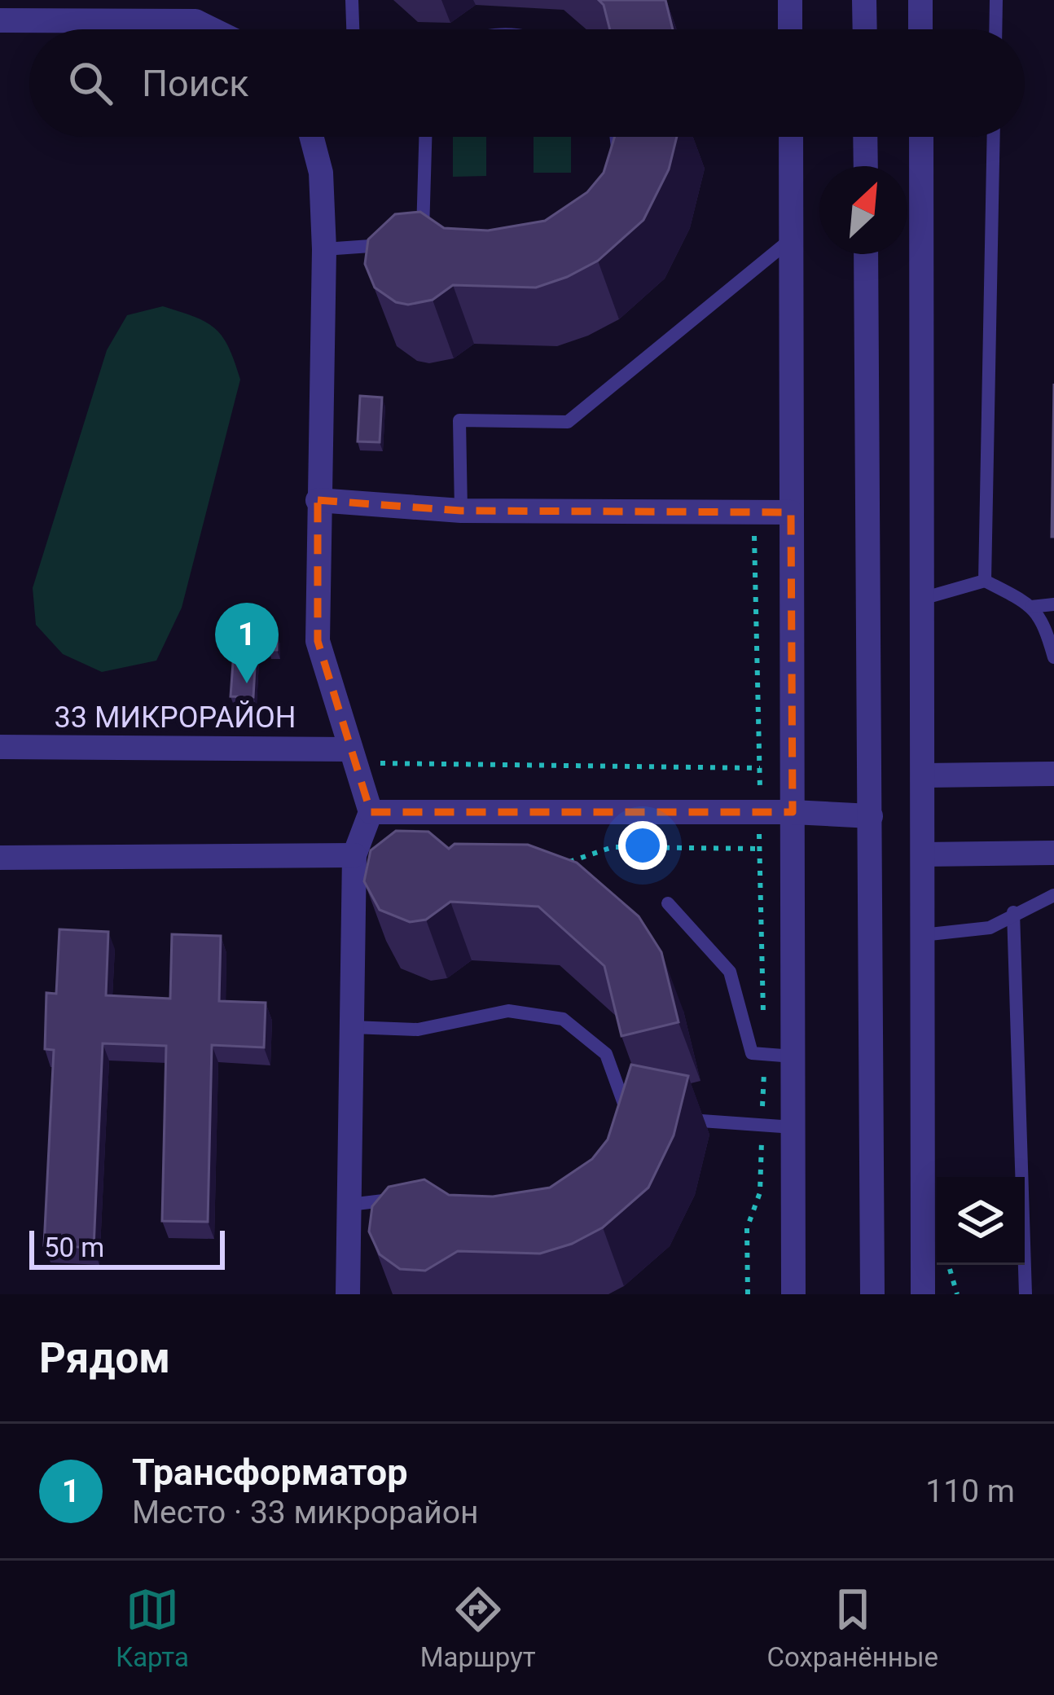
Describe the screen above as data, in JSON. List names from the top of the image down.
{
  "streets": {
    "street": ["33 МИКРОРАЙОН"]
  },
  "scale_bar": "50 m",
  "north": "top right",
  "page": {
    "search": "Поиск",
    "pins": "1",
    "scale": "50 m",
    "heading": "Рядом",
    "list": [
      {
        "mark": "1",
        "name": "Трансформатор",
        "note": "Место · 33 микрорайон",
        "value": "110 m"
      }
    ],
    "nav": ["Карта", "Маршрут", "Сохранённые"]
  }
}
